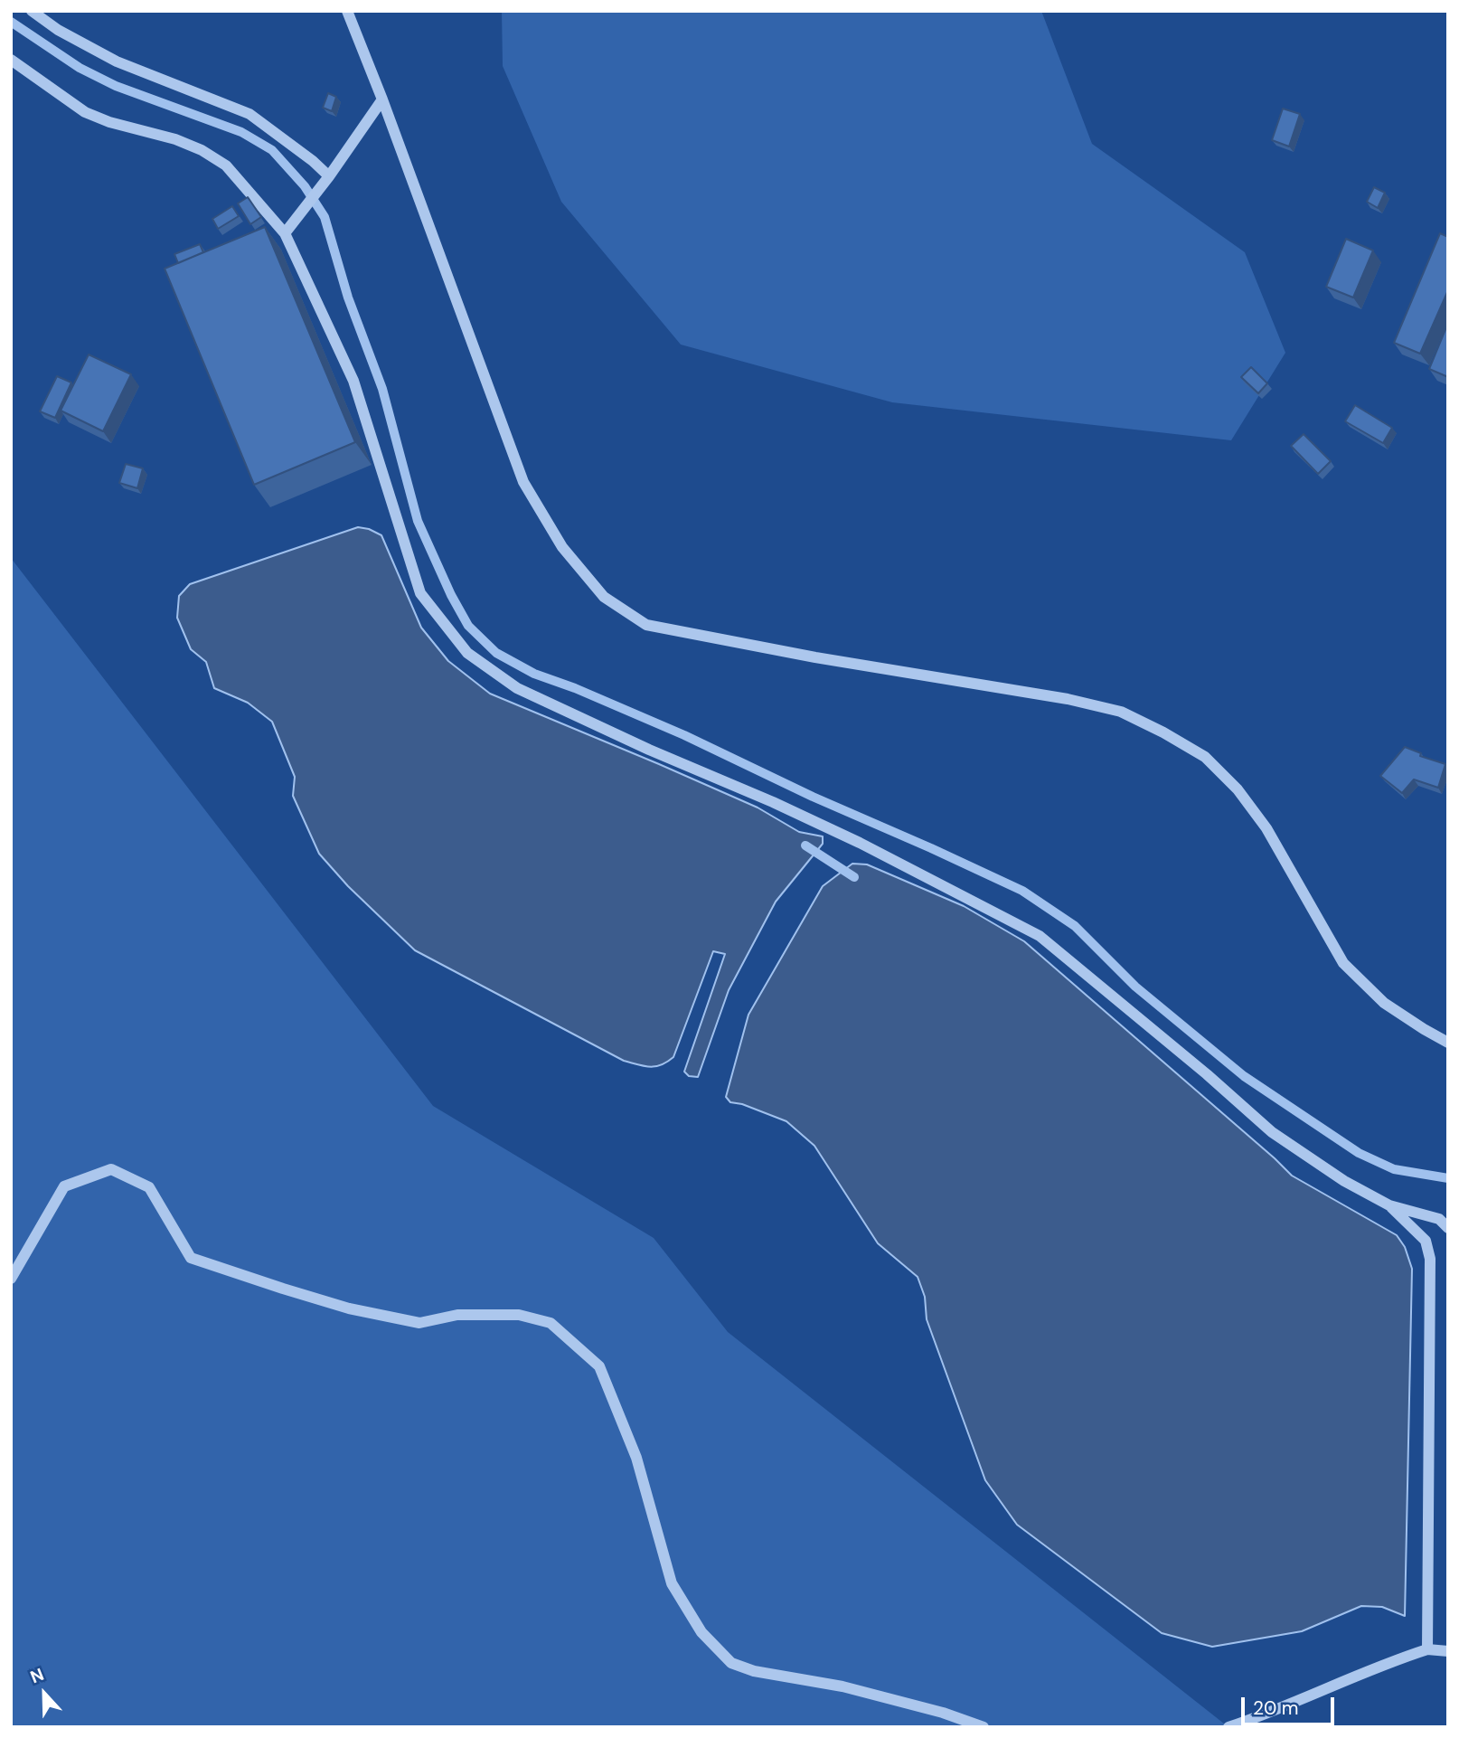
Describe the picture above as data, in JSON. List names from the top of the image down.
{
  "scale_bar": "20 m",
  "north": "top"
}
